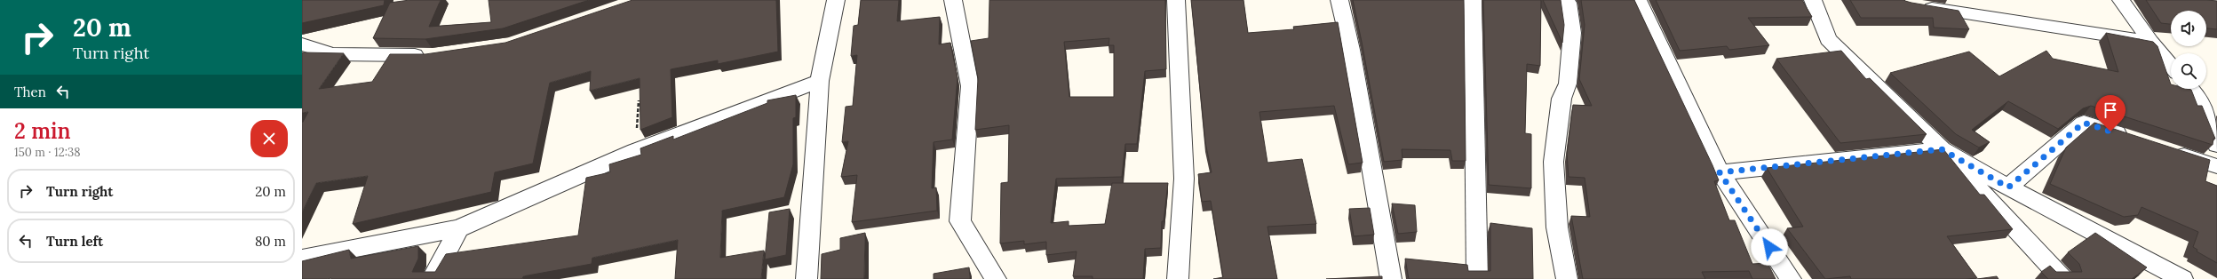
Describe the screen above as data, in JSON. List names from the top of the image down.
{
  "page": {
    "turn": ["20 m", "Turn right"],
    "then": "Then",
    "heading": ["2 min", "150 m · 12:38"],
    "list": [
      {
        "name": "Turn right",
        "value": "20 m"
      },
      {
        "name": "Turn left",
        "value": "80 m"
      }
    ]
  }
}
